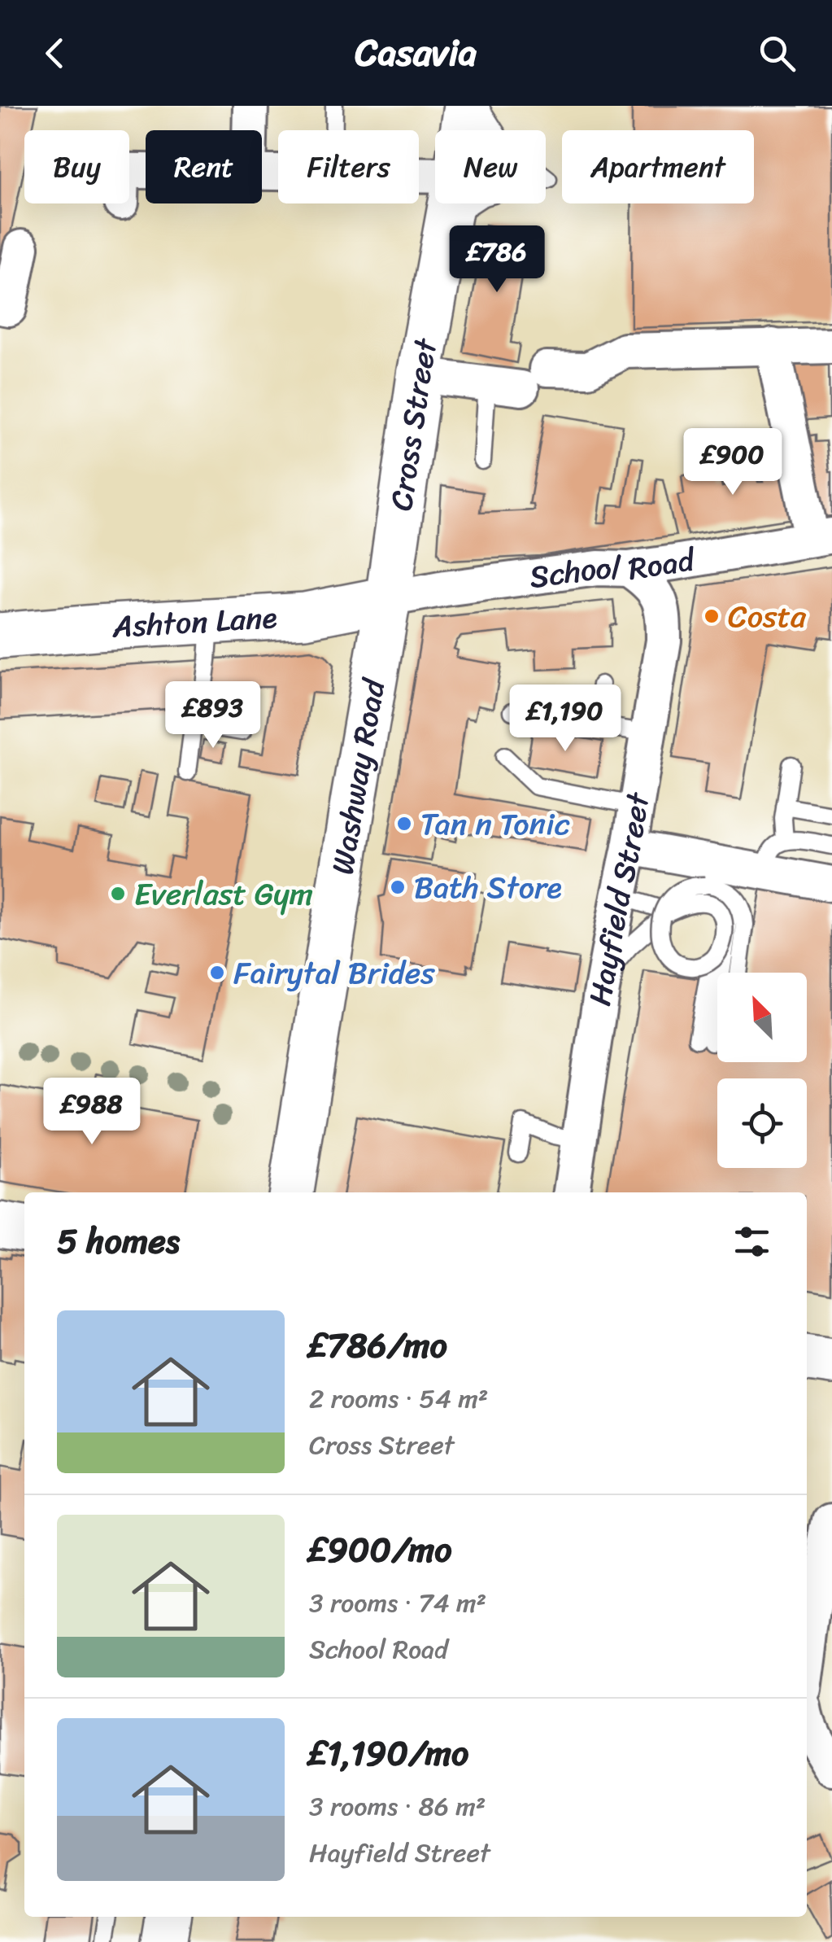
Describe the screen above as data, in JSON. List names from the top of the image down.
{
  "streets": {
    "main road": ["Cross Street", "Ashton Lane", "Washway Road"],
    "street": ["School Road", "Hayfield Street"]
  },
  "crossings": [
    ["Cross Street", "School Road"],
    ["Cross Street", "Ashton Lane"],
    ["Cross Street", "Washway Road"],
    ["School Road", "Ashton Lane"],
    ["School Road", "Washway Road"],
    ["School Road", "Hayfield Street"],
    ["Ashton Lane", "Washway Road"]
  ],
  "places": [
    "Costa",
    "Tan n Tonic",
    "Bath Store",
    "Everlast Gym",
    "Fairytal Brides"
  ],
  "north": "top left",
  "page": {
    "header": "Casavia",
    "chip": [
      "Buy",
      "Rent",
      "Filters",
      "New",
      "Apartment"
    ],
    "price": [
      "£786",
      "£900",
      "£893",
      "£1,190",
      "£988"
    ],
    "heading": "5 homes",
    "list": [
      {
        "name": "£786/mo",
        "note": "2 rooms · 54 m² · Cross Street"
      },
      {
        "name": "£900/mo",
        "note": "3 rooms · 74 m² · School Road"
      },
      {
        "name": "£1,190/mo",
        "note": "3 rooms · 86 m² · Hayfield Street"
      }
    ]
  }
}
